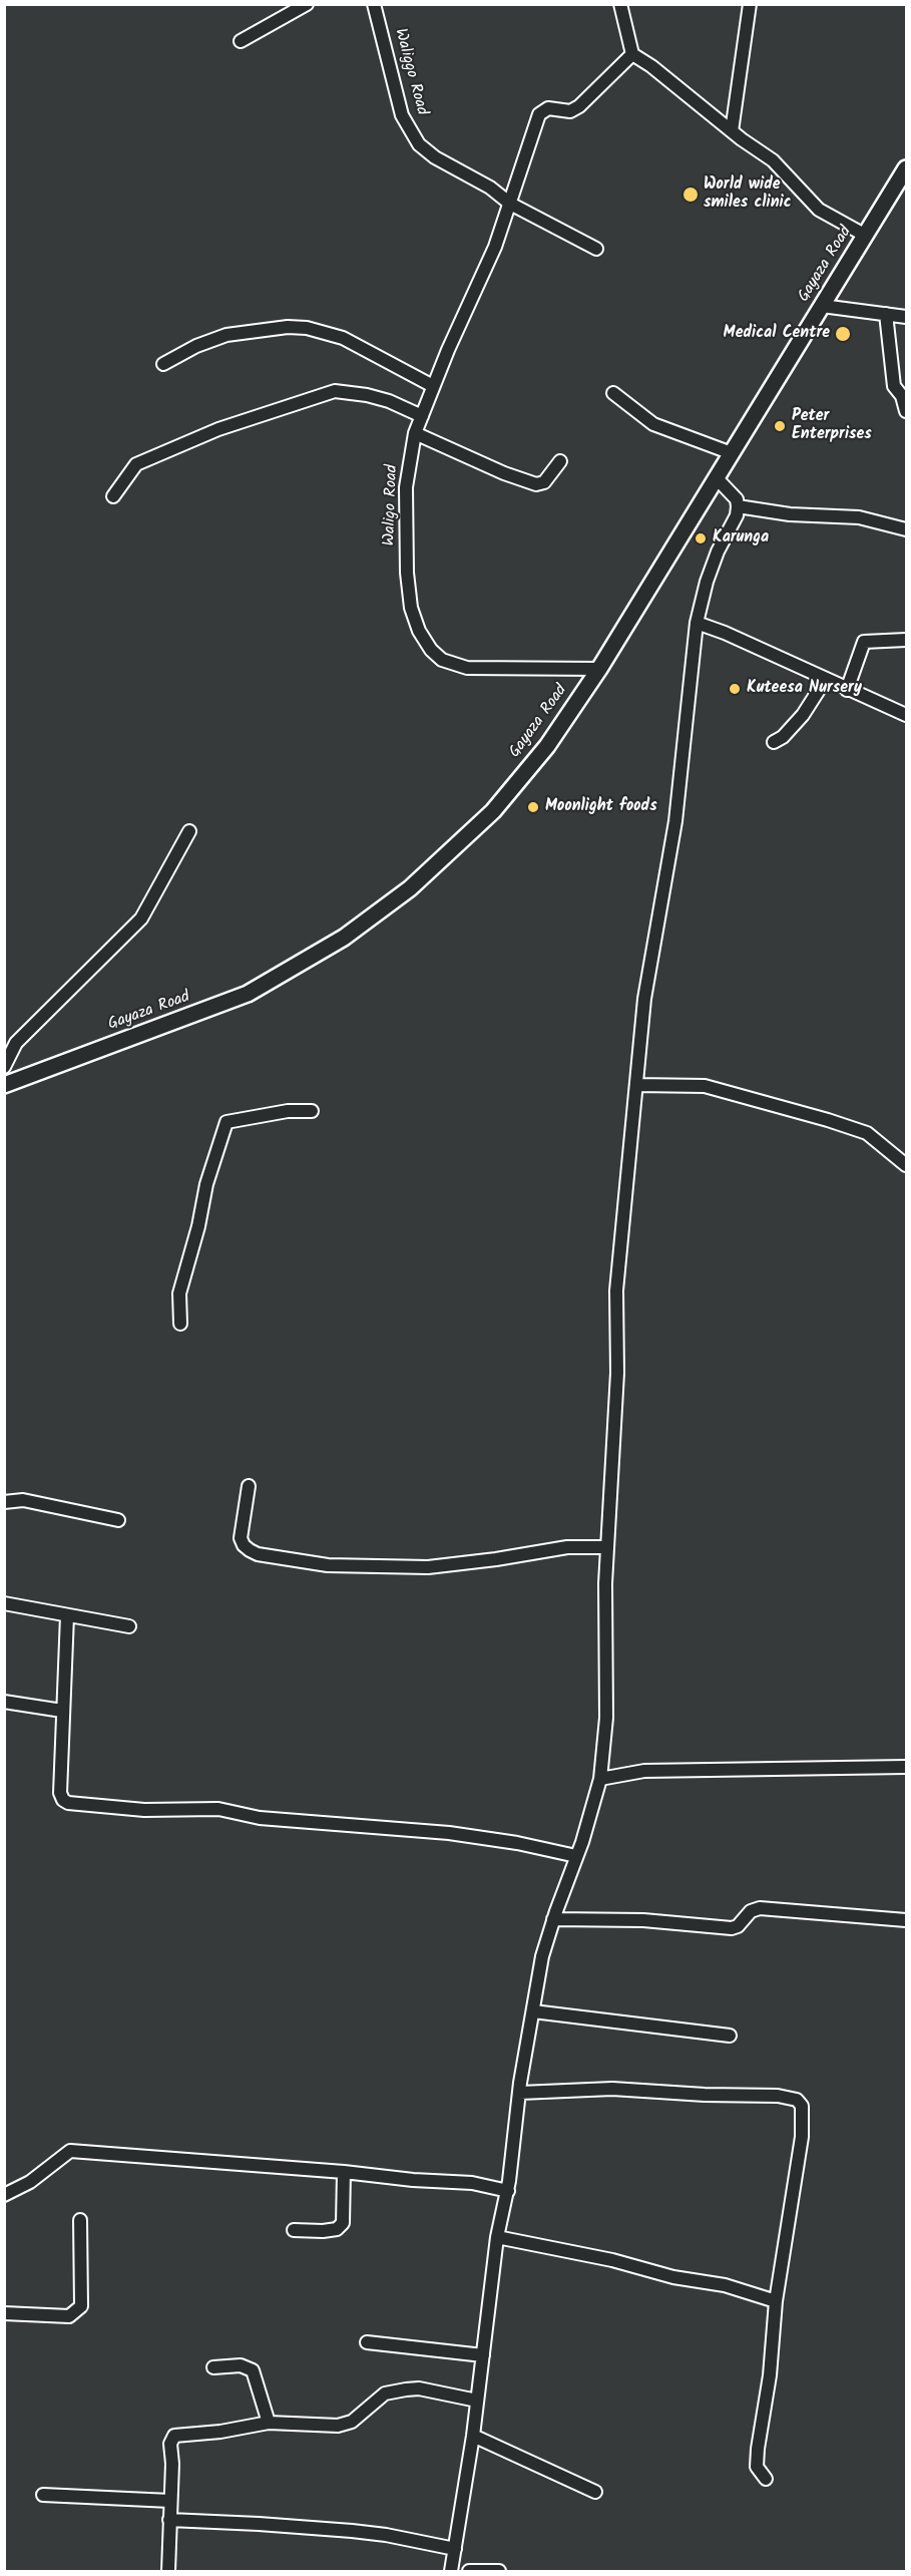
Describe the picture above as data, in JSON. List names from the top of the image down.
{
  "streets": {
    "main road": ["Gayaza Road"],
    "street": ["Waliggo Road", "Waligo Road"]
  },
  "crossings": [
    ["Waliggo Road", "Waligo Road"],
    ["Gayaza Road", "Waligo Road"]
  ],
  "places": [
    "World wide smiles clinic",
    "Medical Centre",
    "Peter Enterprises",
    "Karunga",
    "Kuteesa Nursery",
    "Moonlight foods"
  ]
}
